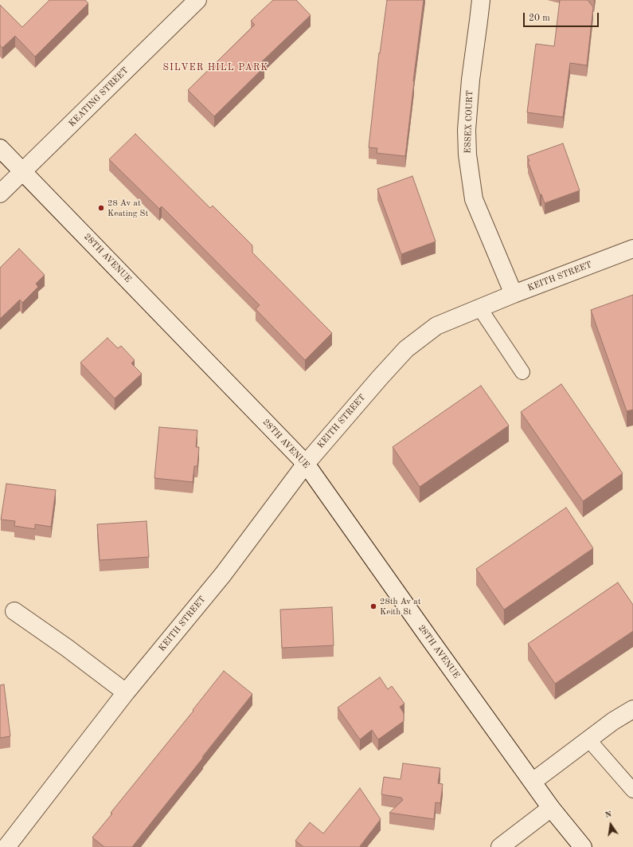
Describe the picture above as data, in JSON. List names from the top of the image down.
{
  "streets": {
    "street": [
      "KEATING STREET",
      "ESSEX COURT",
      "28TH AVENUE",
      "KEITH STREET"
    ]
  },
  "crossings": [
    ["KEATING STREET", "28TH AVENUE"],
    ["ESSEX COURT", "KEITH STREET"],
    ["28TH AVENUE", "KEITH STREET"]
  ],
  "districts": ["SILVER HILL PARK"],
  "places": ["28 Av at Keating St", "28th Av at Keith St"],
  "scale_bar": "20 m",
  "north": "top"
}
